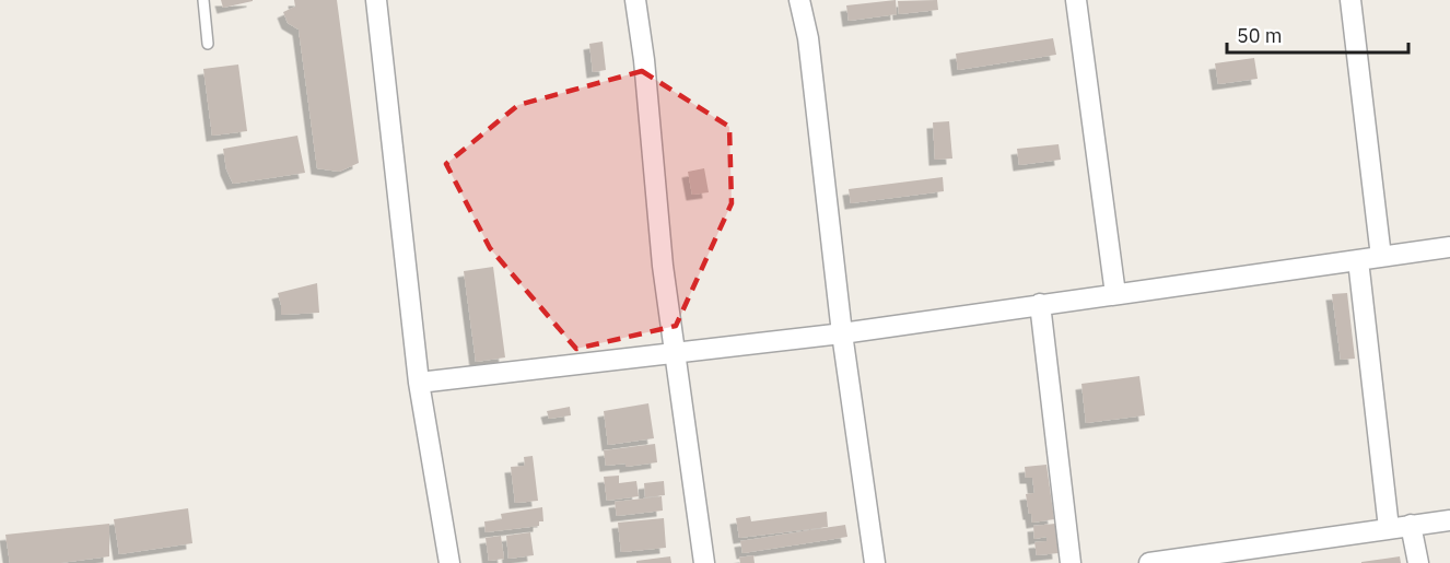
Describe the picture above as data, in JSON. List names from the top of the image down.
{
  "scale_bar": "50 m"
}
